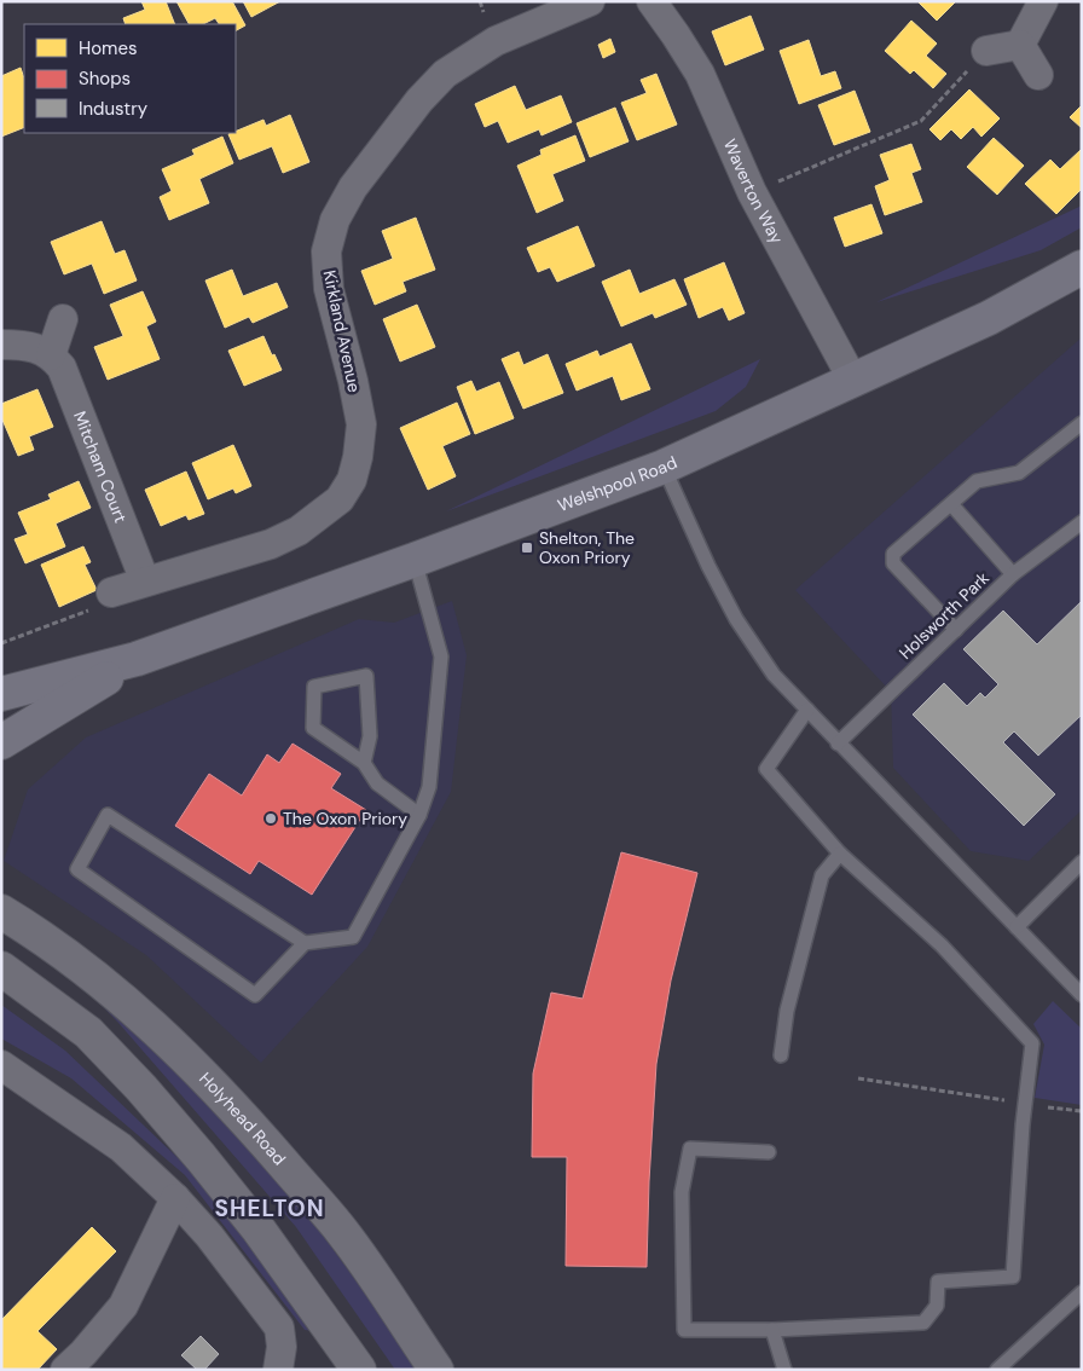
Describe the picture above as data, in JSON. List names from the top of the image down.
{
  "streets": {
    "main road": ["Welshpool Road", "Holyhead Road"],
    "street": ["Waverton Way", "Kirkland Avenue", "Mitcham Court"],
    "lane": ["Holsworth Park"]
  },
  "crossings": [
    ["Waverton Way", "Welshpool Road"],
    ["Kirkland Avenue", "Mitcham Court"]
  ],
  "districts": ["SHELTON"],
  "places": {
    "transit": ["Shelton, The Oxon Priory"],
    "other": ["The Oxon Priory"]
  },
  "legend": ["Homes", "Shops", "Industry"]
}
